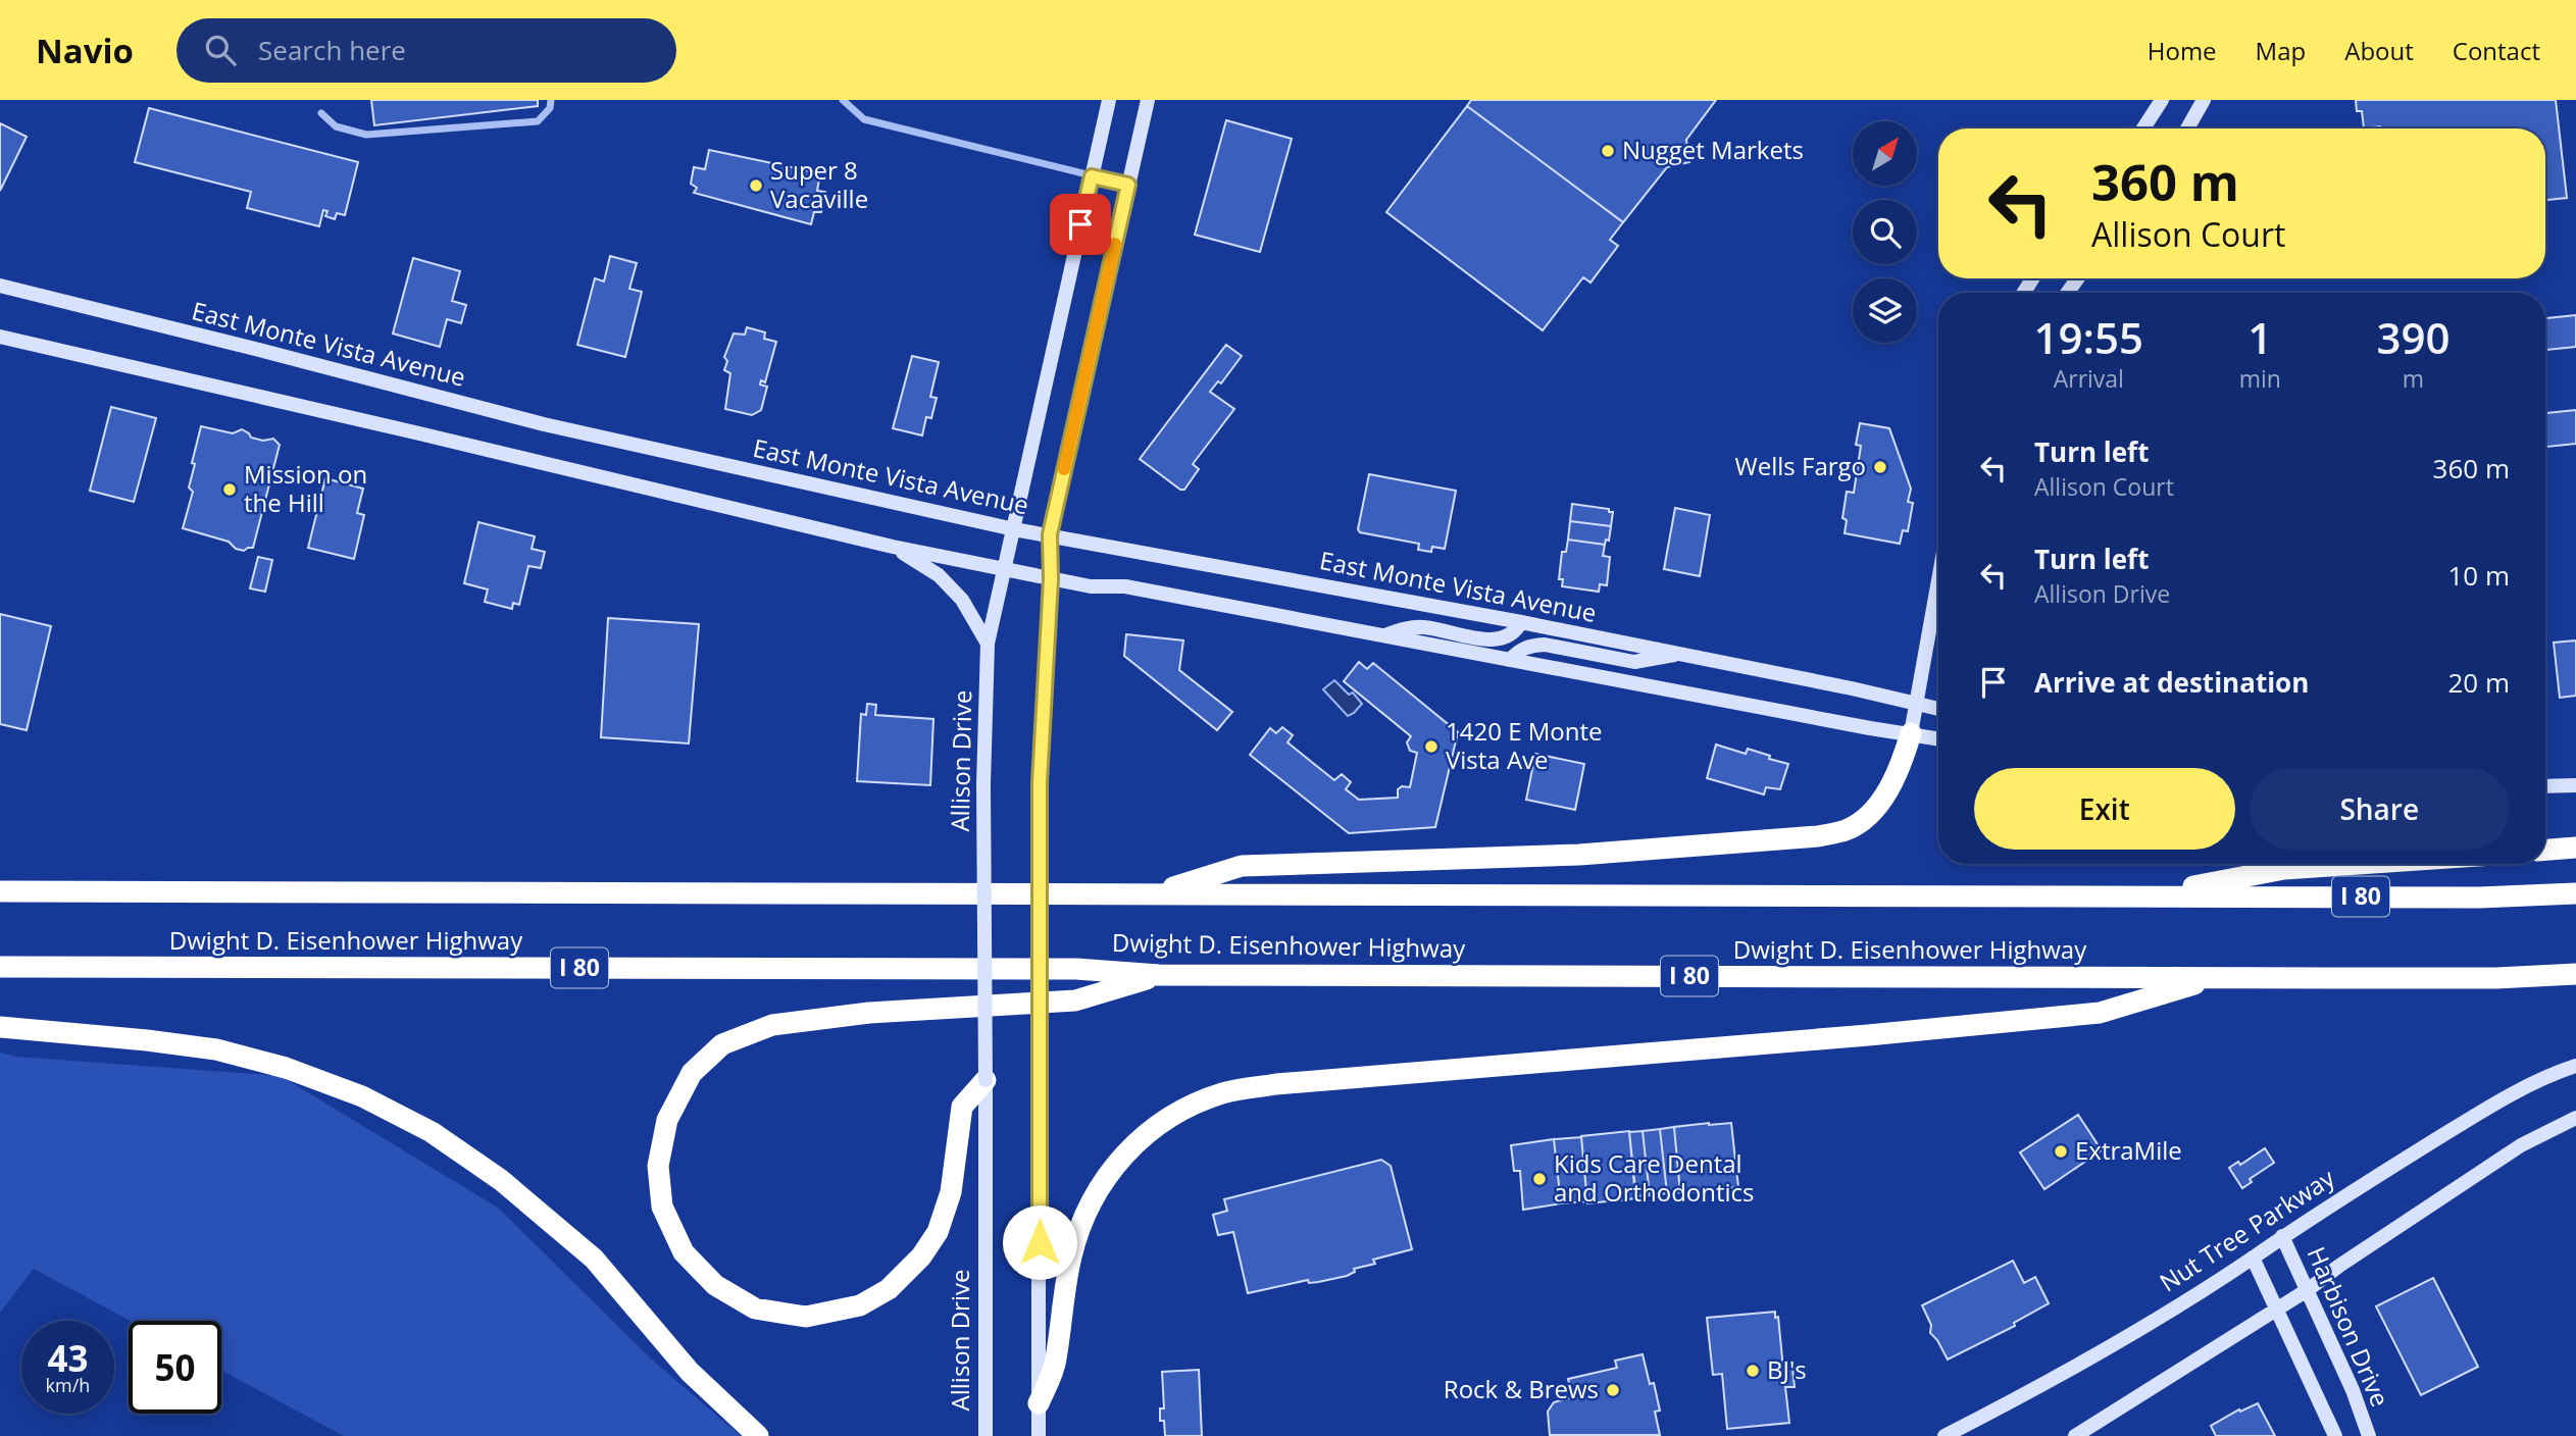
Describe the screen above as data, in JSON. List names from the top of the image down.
{
  "streets": {
    "highway": ["I 80", "Dwight D. Eisenhower Highway"],
    "main road": [
      "East Monte Vista Avenue",
      "Allison Drive",
      "Nut Tree Parkway",
      "Harbison Drive"
    ]
  },
  "crossings": [
    ["East Monte Vista Avenue", "Allison Drive"],
    ["Nut Tree Parkway", "Harbison Drive"]
  ],
  "places": [
    "Nugget Markets",
    "Super 8 Vacaville",
    "Wells Fargo",
    "Mission on the Hill",
    "1420 E Monte Vista Ave",
    "ExtraMile",
    "Kids Care Dental and Orthodontics",
    "BJ's",
    "Rock & Brews"
  ],
  "north": "top right",
  "page": {
    "header": "Navio",
    "search": "Search here",
    "nav": [
      "Home",
      "Map",
      "About",
      "Contact"
    ],
    "turn": ["360 m", "Allison Court"],
    "eta": [
      "19:55",
      "Arrival",
      "1",
      "min",
      "390",
      "m"
    ],
    "list": [
      {
        "name": "Turn left",
        "note": "Allison Court",
        "value": "360 m"
      },
      {
        "name": "Turn left",
        "note": "Allison Drive",
        "value": "10 m"
      },
      {
        "name": "Arrive at destination",
        "value": "20 m"
      }
    ],
    "buttons": ["Exit", "Share"],
    "speed": "43 km/h",
    "limit": "50"
  }
}
